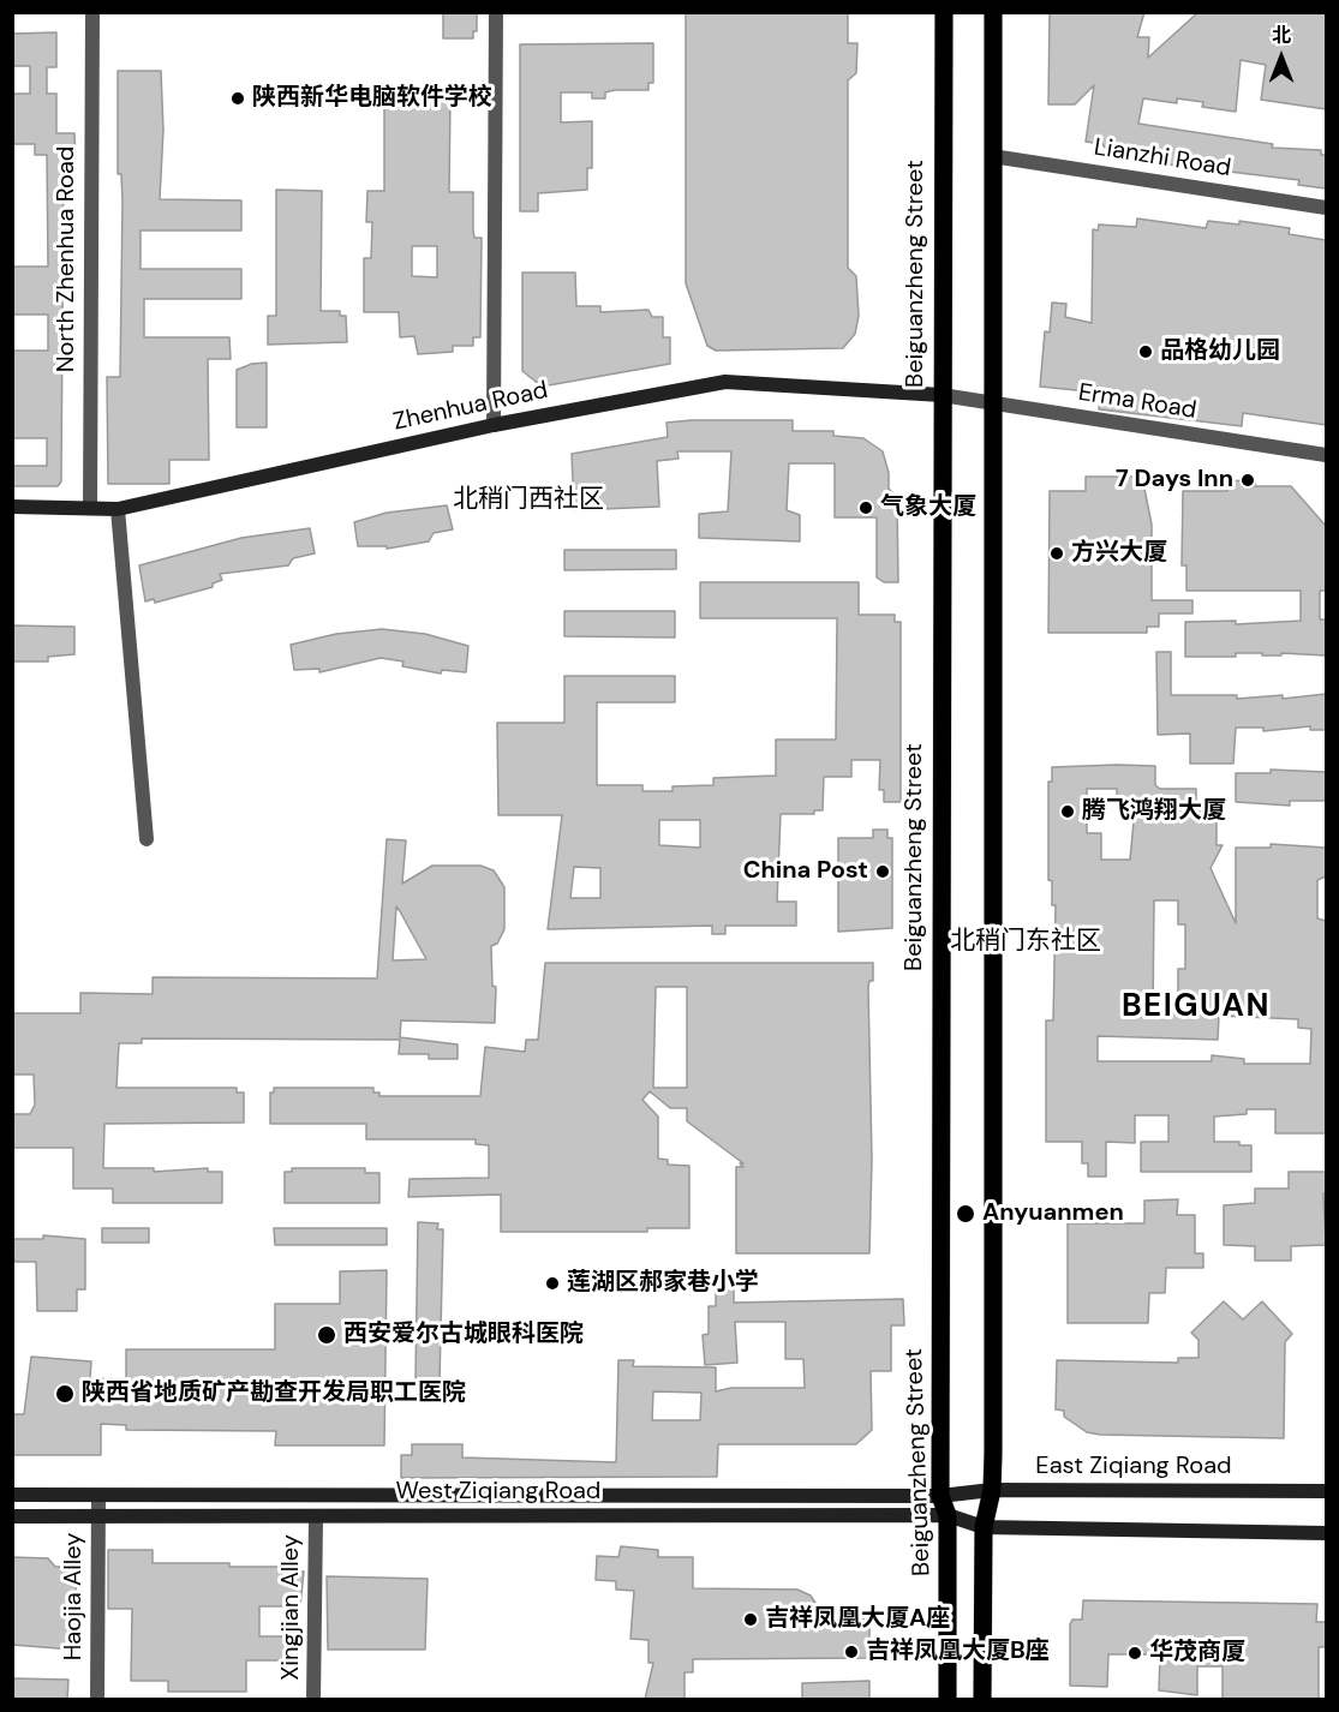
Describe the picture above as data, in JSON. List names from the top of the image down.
{
  "streets": {
    "main road": [
      "Beiguanzheng Street",
      "Zhenhua Road",
      "East Ziqiang Road",
      "West Ziqiang Road"
    ],
    "street": [
      "Lianzhi Road",
      "North Zhenhua Road",
      "Erma Road",
      "Haojia Alley",
      "Xingjian Alley"
    ]
  },
  "crossings": [
    ["North Zhenhua Road", "Zhenhua Road"],
    ["Beiguanzheng Street", "Erma Road"],
    ["Beiguanzheng Street", "Zhenhua Road"],
    ["Beiguanzheng Street", "East Ziqiang Road"],
    ["Beiguanzheng Street", "West Ziqiang Road"],
    ["Erma Road", "Zhenhua Road"],
    ["East Ziqiang Road", "West Ziqiang Road"],
    ["West Ziqiang Road", "Haojia Alley"],
    ["West Ziqiang Road", "Xingjian Alley"]
  ],
  "districts": ["北稍门西社区", "北稍门东社区", "BEIGUAN"],
  "places": [
    "陕西新华电脑软件学校",
    "品格幼儿园",
    "7 Days Inn",
    "气象大厦",
    "方兴大厦",
    "腾飞鸿翔大厦",
    "China Post",
    "Anyuanmen",
    "莲湖区郝家巷小学",
    "西安爱尔古城眼科医院",
    "陕西省地质矿产勘查开发局职工医院",
    "吉祥凤凰大厦A座",
    "吉祥凤凰大厦B座",
    "华茂商厦"
  ],
  "north": "top"
}
